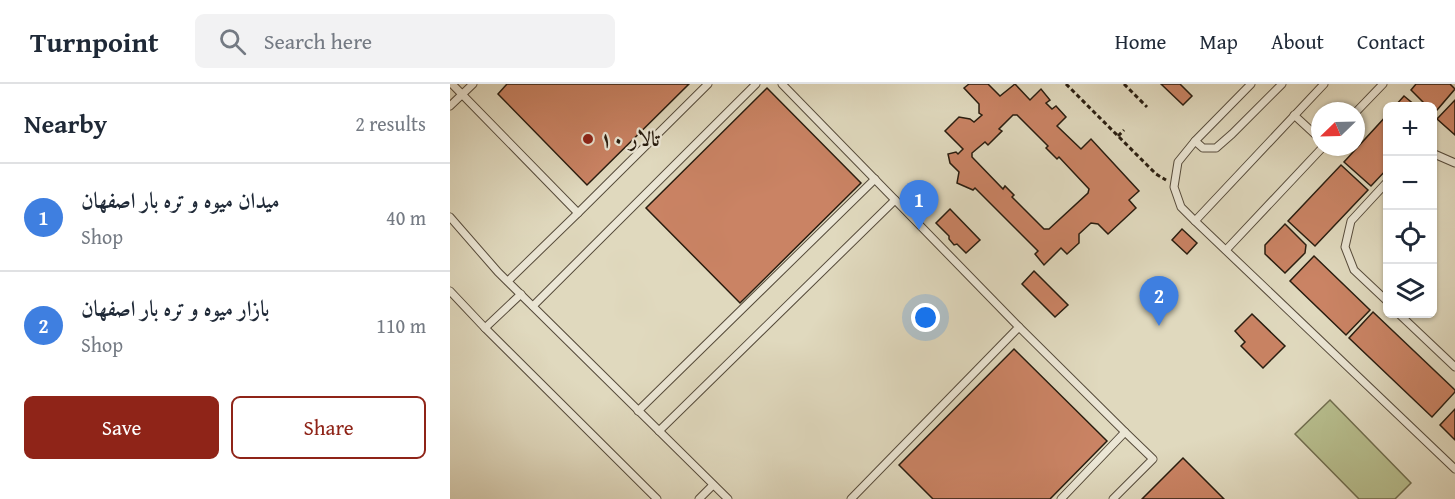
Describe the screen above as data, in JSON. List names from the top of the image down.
{
  "places": ["تالار ۱۰"],
  "north": "bottom left",
  "page": {
    "header": "Turnpoint",
    "search": "Search here",
    "nav": [
      "Home",
      "Map",
      "About",
      "Contact"
    ],
    "heading": ["Nearby", "2 results"],
    "map_buttons": ["+", "−"],
    "list": [
      {
        "mark": "1",
        "name": "میدان میوه و تره بار اصفهان",
        "note": "Shop",
        "value": "40 m"
      },
      {
        "mark": "2",
        "name": "بازار میوه و تره بار اصفهان",
        "note": "Shop",
        "value": "110 m"
      }
    ],
    "pins": ["1", "2"],
    "buttons": ["Save", "Share"]
  }
}
